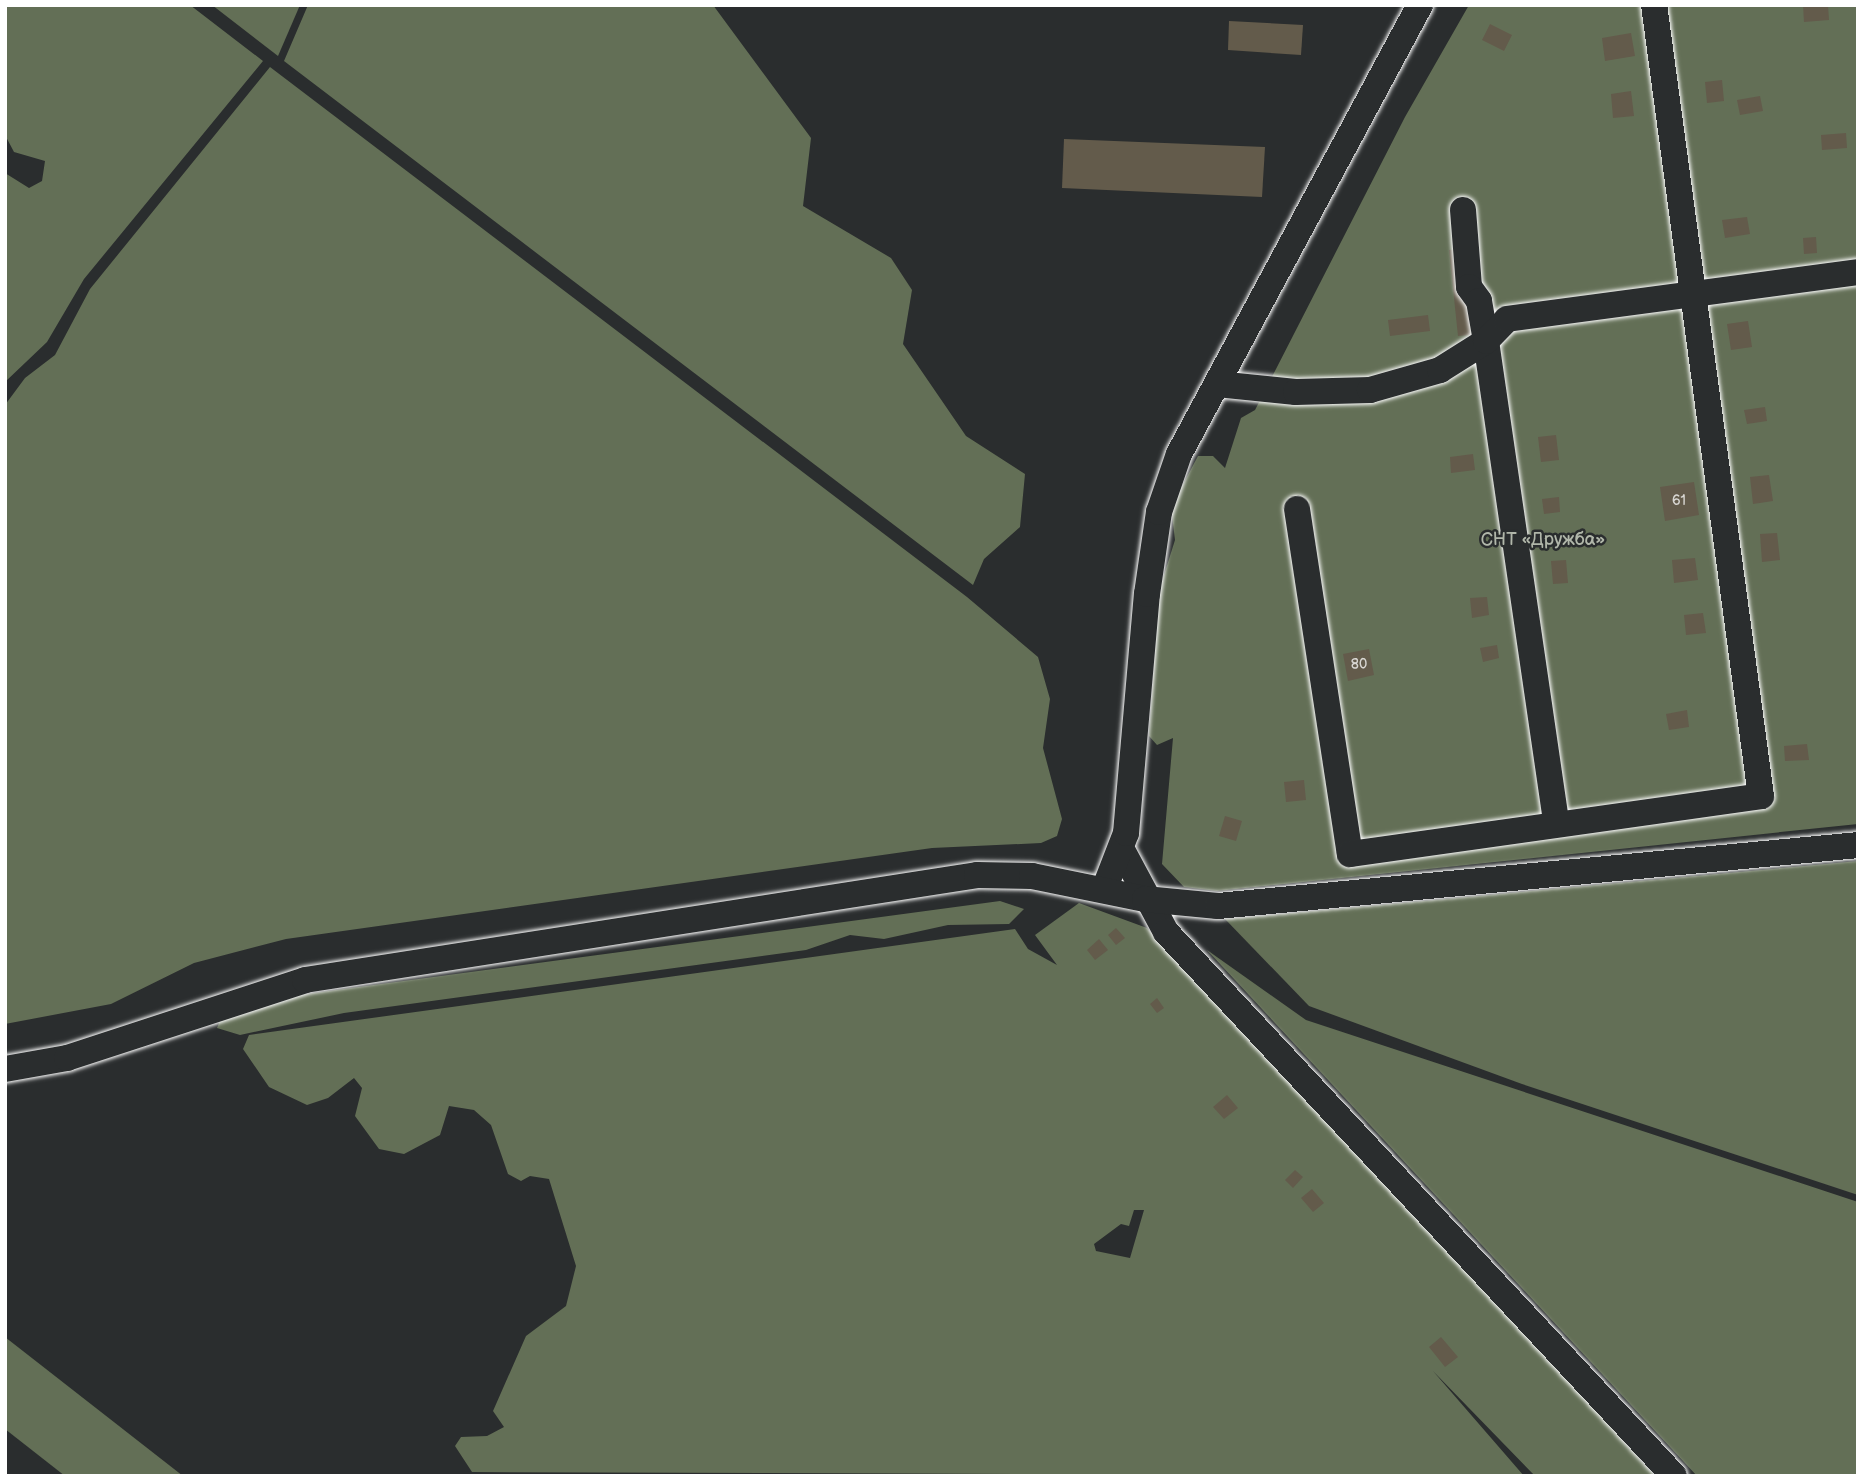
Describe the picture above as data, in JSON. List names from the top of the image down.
{
  "parks": ["СНТ «Дружба»"],
  "house_numbers": ["61", "80"]
}
